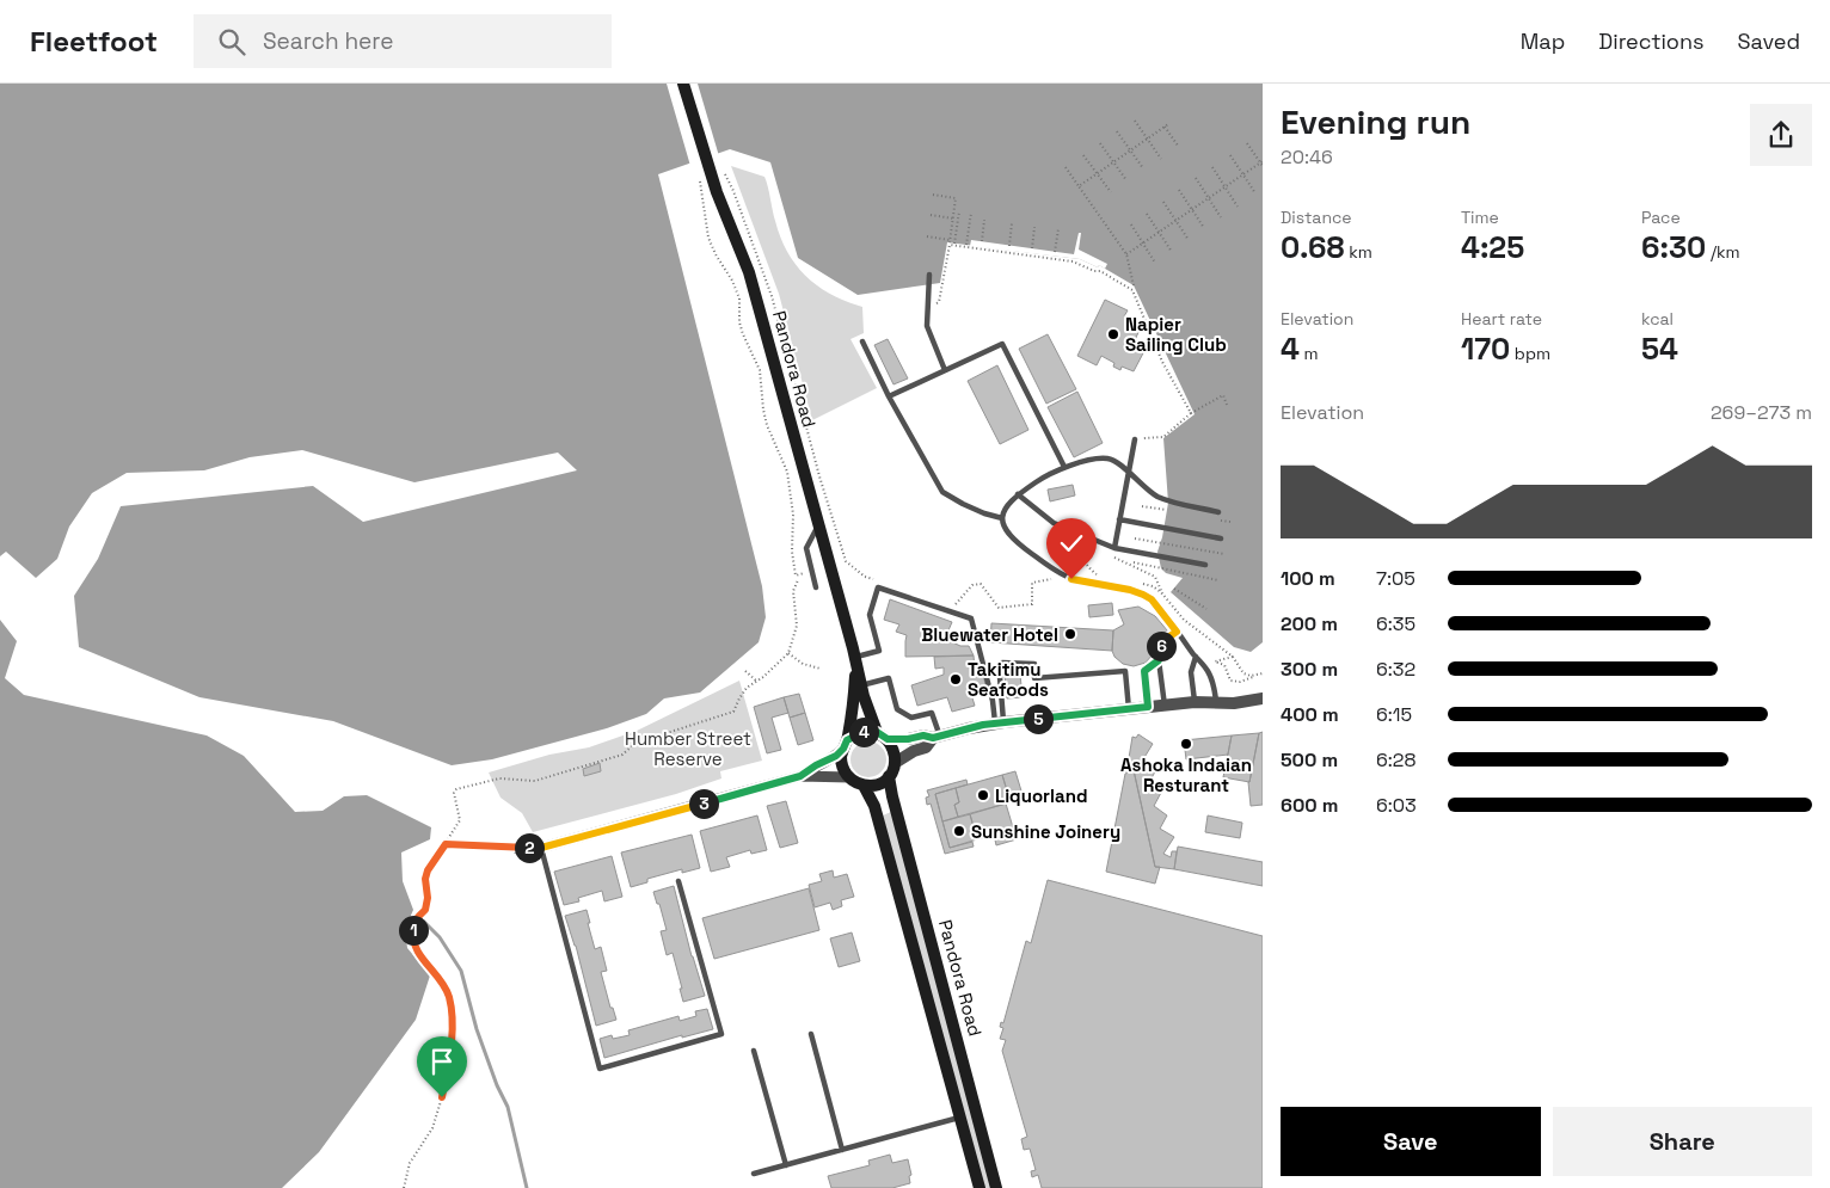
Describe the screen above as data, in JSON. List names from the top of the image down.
{
  "streets": {
    "main road": ["Pandora Road"]
  },
  "parks": ["Humber Street Reserve"],
  "places": [
    "Napier Sailing Club",
    "Bluewater Hotel",
    "Takitimu Seafoods",
    "Ashoka Indaian Resturant",
    "Liquorland",
    "Sunshine Joinery"
  ],
  "page": {
    "header": "Fleetfoot",
    "search": "Search here",
    "nav": ["Map", "Directions", "Saved"],
    "heading": ["Evening run", "20:46"],
    "stats": [
      ["Distance", "0.68 km"],
      ["Time", "4:25"],
      ["Pace", "6:30 /km"],
      ["Elevation", "4 m"],
      ["Heart rate", "170 bpm"],
      ["kcal", "54"]
    ],
    "chart": ["Elevation", "269–273 m"],
    "list": [
      {
        "name": "100 m",
        "note": "7:05"
      },
      {
        "name": "200 m",
        "note": "6:35"
      },
      {
        "name": "300 m",
        "note": "6:32"
      },
      {
        "name": "400 m",
        "note": "6:15"
      },
      {
        "name": "500 m",
        "note": "6:28"
      },
      {
        "name": "600 m",
        "note": "6:03"
      }
    ],
    "pins": [
      "6",
      "5",
      "4",
      "3",
      "2",
      "1"
    ],
    "buttons": ["Save", "Share"]
  }
}
